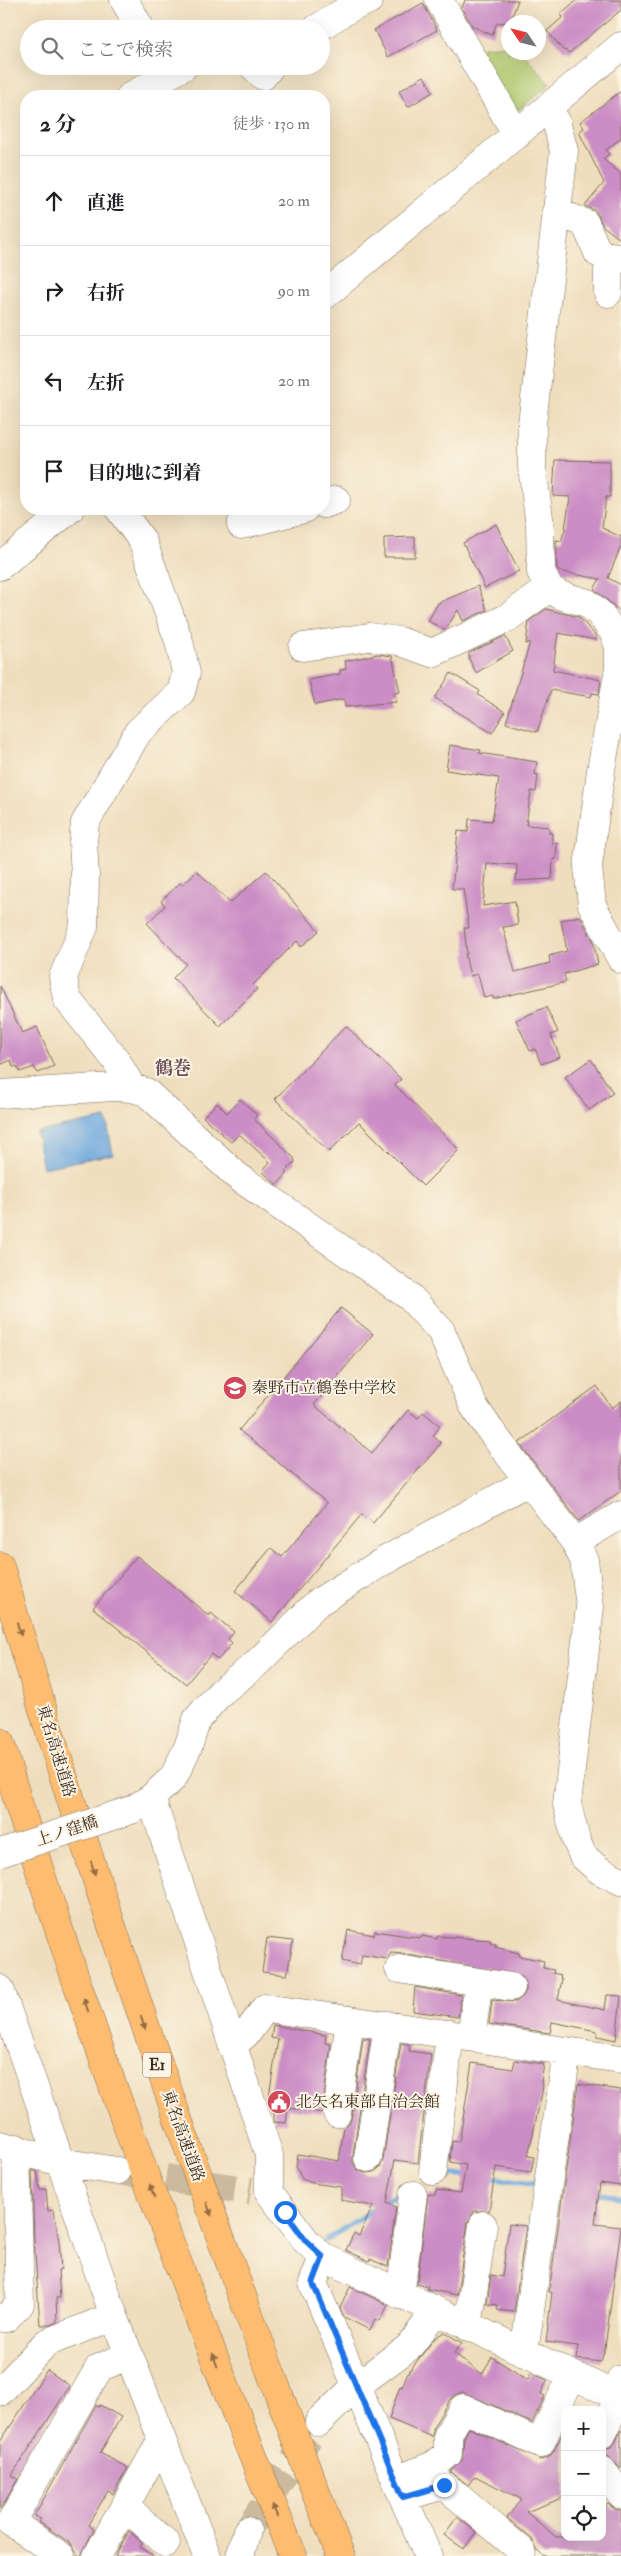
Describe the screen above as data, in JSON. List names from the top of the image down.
{
  "streets": {
    "highway": ["東名高速道路", "E1"],
    "street": ["上ノ窪橋"]
  },
  "districts": ["鶴巻"],
  "places": {
    "school or university": ["秦野市立鶴巻中学校"],
    "public building": ["北矢名東部自治会館"]
  },
  "north": "top left",
  "page": {
    "search": "ここで検索",
    "heading": ["2 分", "徒歩 · 130 m"],
    "list": [
      ["直進", "20 m"],
      ["右折", "90 m"],
      ["左折", "20 m"],
      "目的地に到着"
    ],
    "map_buttons": ["+", "−"]
  }
}
